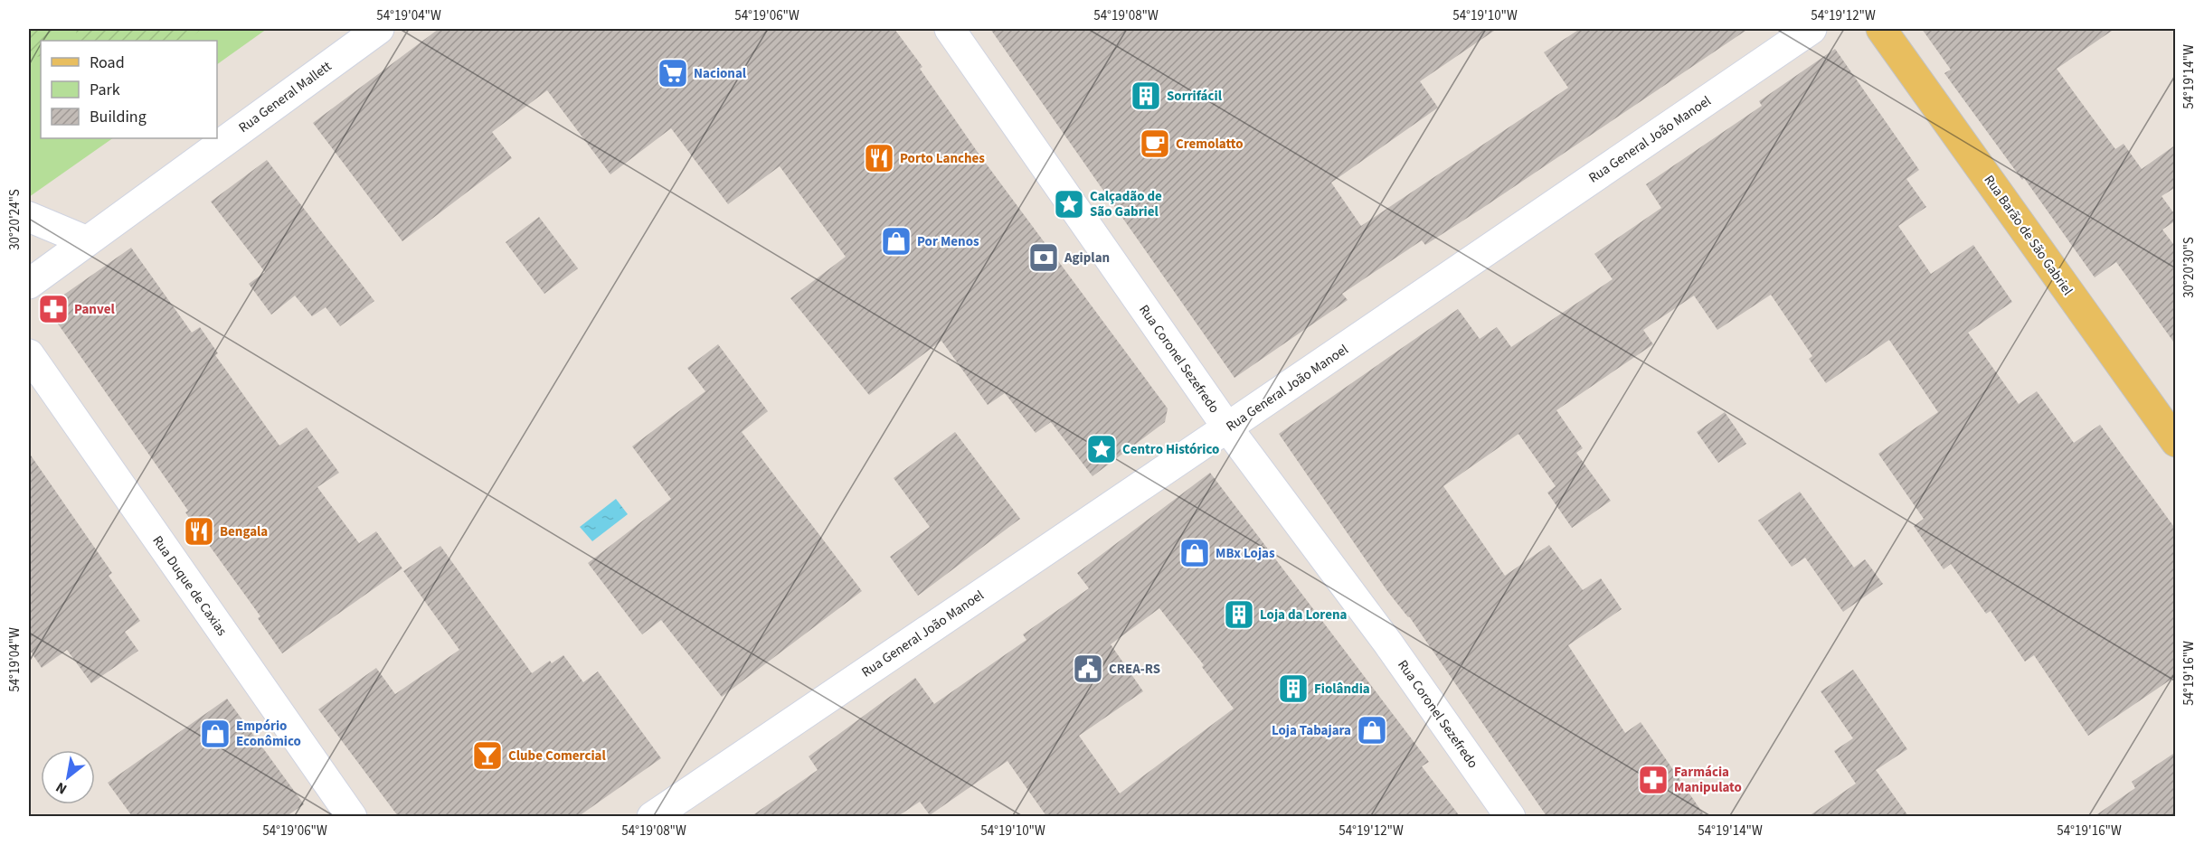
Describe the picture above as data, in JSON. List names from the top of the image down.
{
  "streets": {
    "main road": ["Rua Barão de São Gabriel"],
    "street": [
      "Rua General Mallett",
      "Rua General João Manoel",
      "Rua Coronel Sezefredo",
      "Rua Duque de Caxias"
    ]
  },
  "crossings": [
    ["Rua General João Manoel", "Rua Coronel Sezefredo"]
  ],
  "places": {
    "supermarket": ["Nacional"],
    "building": ["Sorrifácil", "Loja da Lorena", "Fiolândia"],
    "cafe": ["Cremolatto"],
    "restaurant": ["Porto Lanches", "Bengala"],
    "place": ["Calçadão de São Gabriel", "Centro Histórico"],
    "shop": [
      "Por Menos",
      "MBx Lojas",
      "Loja Tabajara",
      "Empório Econômico"
    ],
    "bank": ["Agiplan"],
    "pharmacy": ["Panvel", "Farmácia Manipulato"],
    "public building": ["CREA-RS"],
    "bar": ["Clube Comercial"]
  },
  "legend": ["Road", "Park", "Building"],
  "north": "bottom left",
  "coordinates": [
    "54°19'04\"W",
    "54°19'06\"W",
    "54°19'08\"W",
    "54°19'10\"W",
    "54°19'12\"W",
    "54°19'14\"W",
    "30°20'24\"S",
    "30°20'30\"S",
    "54°19'16\"W"
  ]
}
